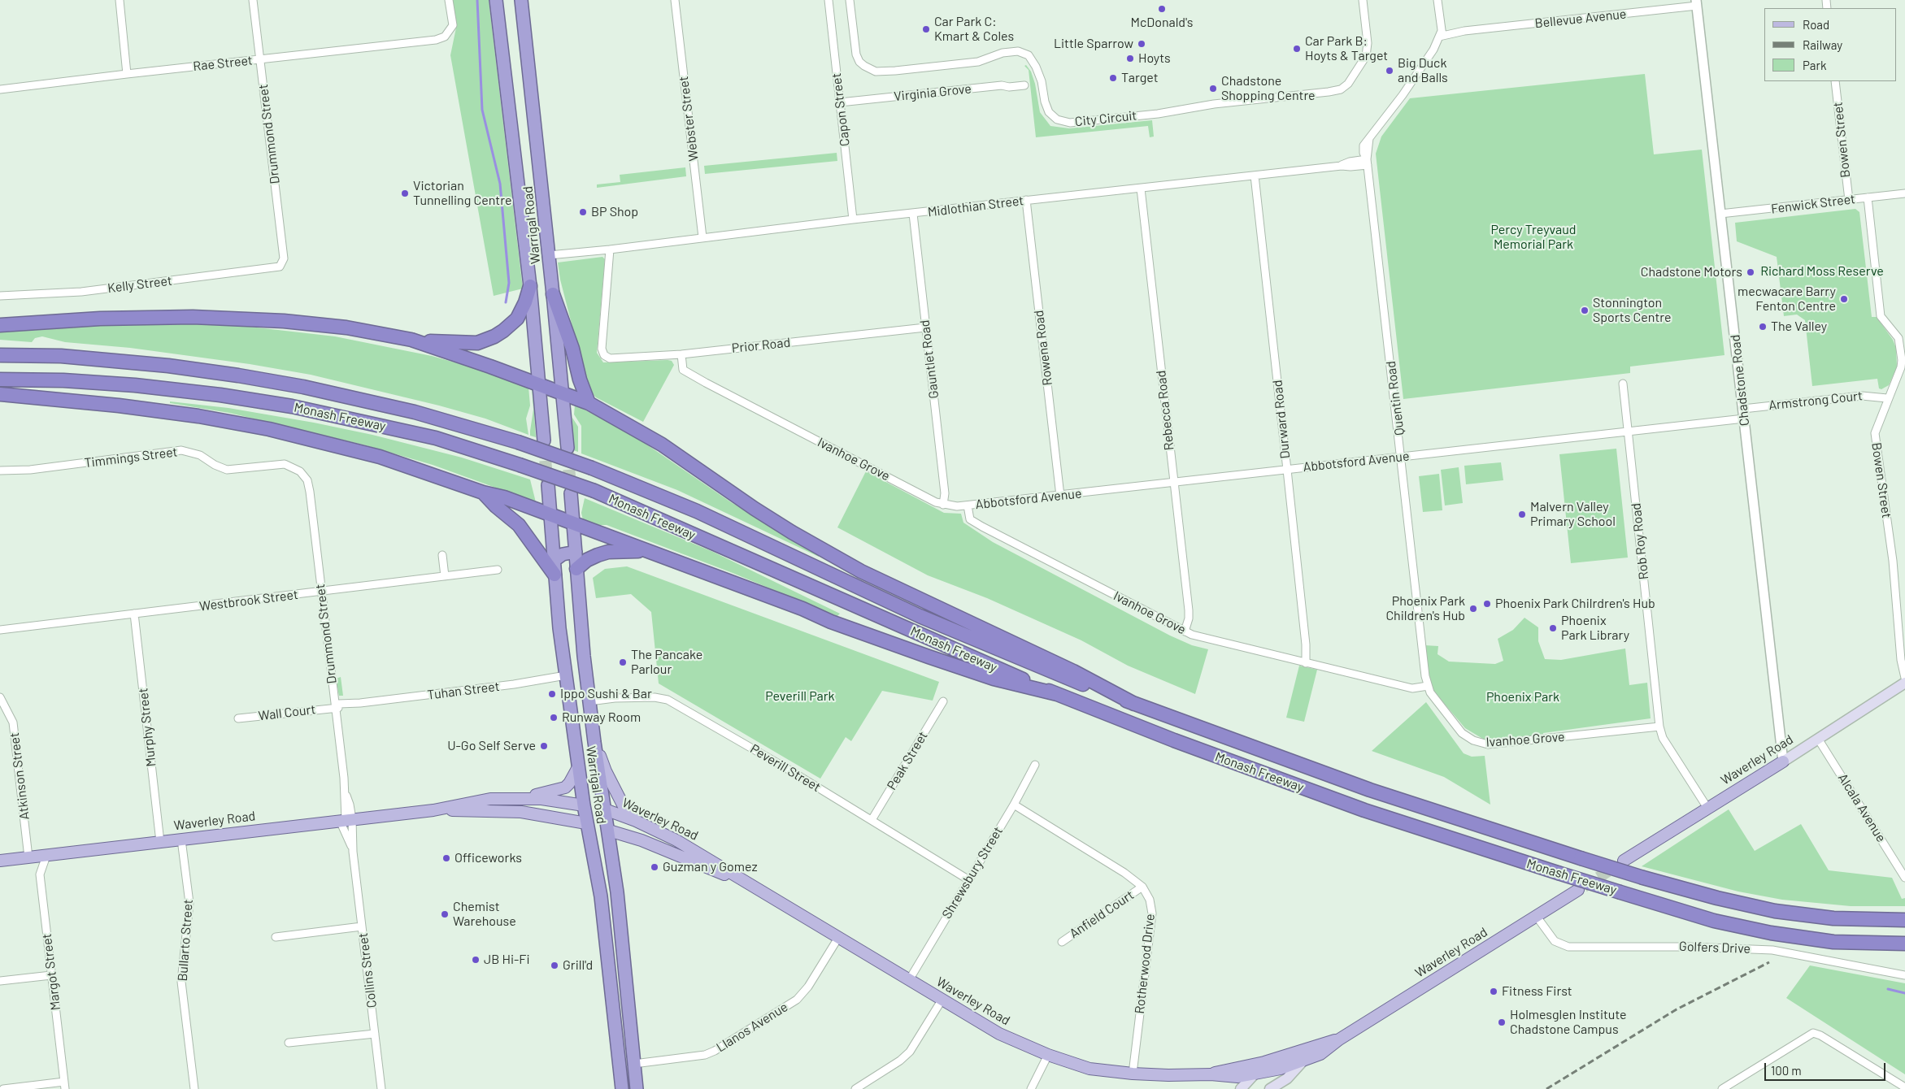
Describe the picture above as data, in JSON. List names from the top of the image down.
{
  "streets": {
    "highway": ["Warrigal Road", "Monash Freeway", "Waverley Road"],
    "street": [
      "Bellevue Avenue",
      "Rae Street",
      "Virginia Grove",
      "Capon Street",
      "Webster Street",
      "City Circuit",
      "Drummond Street",
      "Bowen Street",
      "Fenwick Street",
      "Midlothian Street",
      "Kelly Street",
      "Prior Road",
      "Rowena Road",
      "Gauntlet Road",
      "Chadstone Road",
      "Quentin Road",
      "Armstrong Court",
      "Rebecca Road",
      "Durward Road",
      "Timmings Street",
      "Ivanhoe Grove",
      "Abbotsford Avenue",
      "Rob Roy Road",
      "Westbrook Street",
      "Tuhan Street",
      "Wall Court",
      "Murphy Street",
      "Peak Street",
      "Peverill Street",
      "Atkinson Street",
      "Alcala Avenue",
      "Shrewsbury Street",
      "Anfield Court",
      "Bullarto Street",
      "Golfers Drive",
      "Rotherwood Drive",
      "Collins Street",
      "Margot Street",
      "Llanos Avenue"
    ]
  },
  "crossings": [
    ["Bellevue Avenue", "Chadstone Road"],
    ["Bellevue Avenue", "Quentin Road"],
    ["Rae Street", "Drummond Street"],
    ["Virginia Grove", "Capon Street"],
    ["Capon Street", "Midlothian Street"],
    ["Webster Street", "Midlothian Street"],
    ["Drummond Street", "Kelly Street"],
    ["Drummond Street", "Timmings Street"],
    ["Drummond Street", "Westbrook Street"],
    ["Drummond Street", "Tuhan Street"],
    ["Drummond Street", "Wall Court"],
    ["Drummond Street", "Waverley Road"],
    ["Drummond Street", "Collins Street"],
    ["Bowen Street", "Fenwick Street"],
    ["Bowen Street", "Armstrong Court"],
    ["Fenwick Street", "Chadstone Road"],
    ["Midlothian Street", "Warrigal Road"],
    ["Midlothian Street", "Prior Road"],
    ["Midlothian Street", "Rowena Road"],
    ["Midlothian Street", "Gauntlet Road"],
    ["Midlothian Street", "Quentin Road"],
    ["Midlothian Street", "Rebecca Road"],
    ["Midlothian Street", "Durward Road"],
    ["Warrigal Road", "Tuhan Street"],
    ["Warrigal Road", "Waverley Road"],
    ["Warrigal Road", "Peverill Street"],
    ["Warrigal Road", "Llanos Avenue"],
    ["Prior Road", "Gauntlet Road"],
    ["Prior Road", "Ivanhoe Grove"],
    ["Rowena Road", "Abbotsford Avenue"],
    ["Gauntlet Road", "Ivanhoe Grove"],
    ["Chadstone Road", "Armstrong Court"],
    ["Chadstone Road", "Abbotsford Avenue"],
    ["Chadstone Road", "Waverley Road"],
    ["Quentin Road", "Ivanhoe Grove"],
    ["Quentin Road", "Abbotsford Avenue"],
    ["Rebecca Road", "Ivanhoe Grove"],
    ["Rebecca Road", "Abbotsford Avenue"],
    ["Durward Road", "Ivanhoe Grove"],
    ["Durward Road", "Abbotsford Avenue"],
    ["Ivanhoe Grove", "Abbotsford Avenue"],
    ["Ivanhoe Grove", "Rob Roy Road"],
    ["Abbotsford Avenue", "Rob Roy Road"],
    ["Rob Roy Road", "Waverley Road"],
    ["Westbrook Street", "Murphy Street"],
    ["Tuhan Street", "Wall Court"],
    ["Murphy Street", "Waverley Road"],
    ["Waverley Road", "Atkinson Street"],
    ["Waverley Road", "Alcala Avenue"],
    ["Waverley Road", "Shrewsbury Street"],
    ["Waverley Road", "Bullarto Street"],
    ["Waverley Road", "Golfers Drive"],
    ["Waverley Road", "Rotherwood Drive"],
    ["Waverley Road", "Collins Street"],
    ["Waverley Road", "Margot Street"],
    ["Waverley Road", "Llanos Avenue"],
    ["Peak Street", "Peverill Street"],
    ["Peverill Street", "Shrewsbury Street"],
    ["Shrewsbury Street", "Rotherwood Drive"],
    ["Anfield Court", "Rotherwood Drive"]
  ],
  "parks": [
    "Percy Treyvaud Memorial Park",
    "Richard Moss Reserve",
    "Peverill Park",
    "Phoenix Park"
  ],
  "places": [
    "McDonald's",
    "Car Park C: Kmart & Coles",
    "Little Sparrow",
    "Car Park B: Hoyts & Target",
    "Hoyts",
    "Big Duck and Balls",
    "Target",
    "Chadstone Shopping Centre",
    "Victorian Tunnelling Centre",
    "BP Shop",
    "Chadstone Motors",
    "mecwacare Barry Fenton Centre",
    "Stonnington Sports Centre",
    "The Valley",
    "Malvern Valley Primary School",
    "Phoenix Park Chilrdren's Hub",
    "Phoenix Park Children's Hub",
    "Phoenix Park Library",
    "The Pancake Parlour",
    "Ippo Sushi & Bar",
    "Runway Room",
    "U-Go Self Serve",
    "Officeworks",
    "Guzman y Gomez",
    "Chemist Warehouse",
    "JB Hi-Fi",
    "Grill'd",
    "Fitness First",
    "Holmesglen Institute Chadstone Campus"
  ],
  "legend": ["Road", "Railway", "Park"],
  "scale_bar": "100 m"
}
